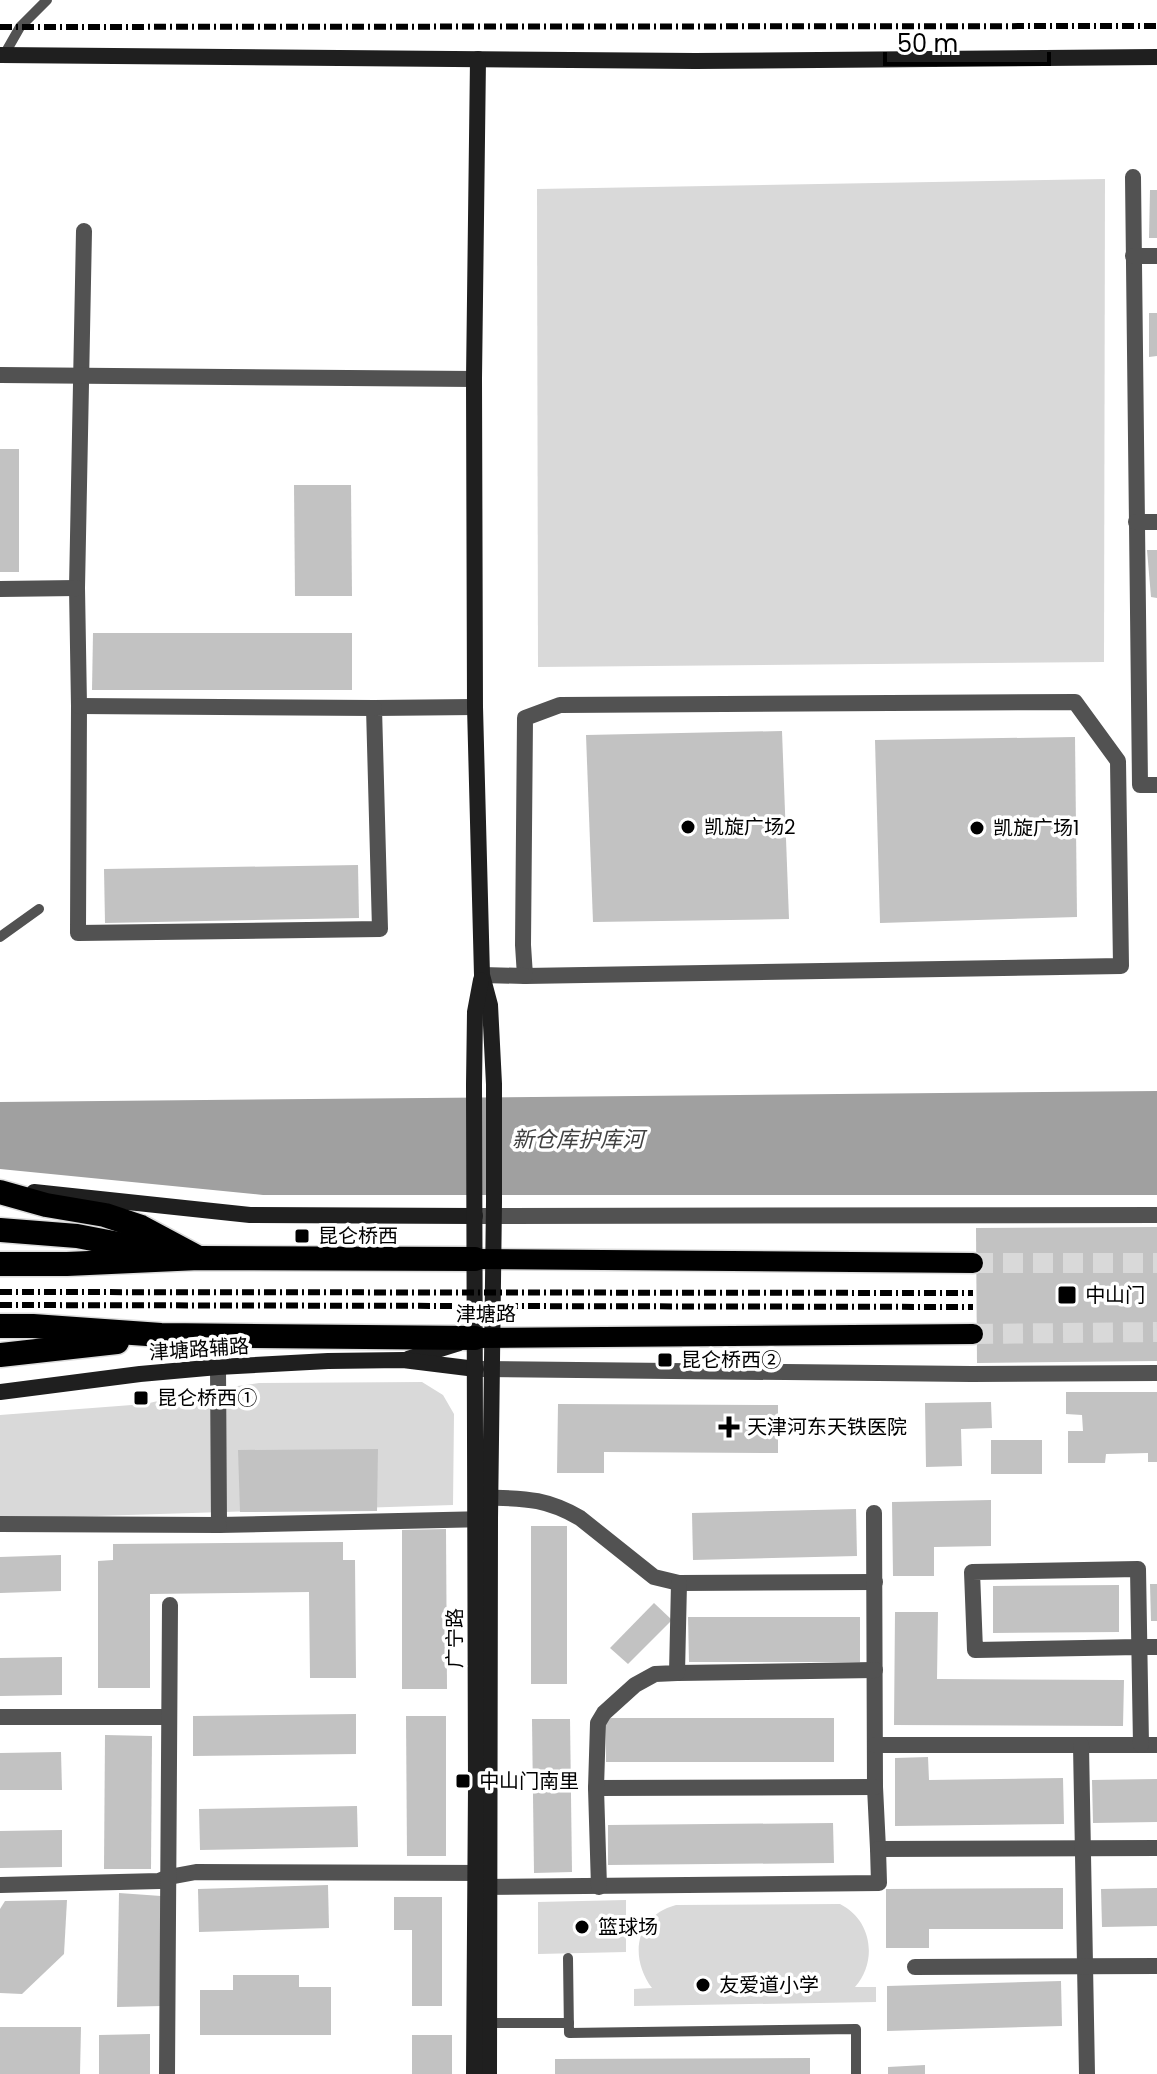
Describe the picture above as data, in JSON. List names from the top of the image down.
{
  "streets": {
    "highway": ["津塘路"],
    "street": ["津塘路辅路", "广宁路"]
  },
  "crossings": [
    ["津塘路", "广宁路"]
  ],
  "water": ["新仓库护库河"],
  "places": {
    "other": [
      "凯旋广场2",
      "凯旋广场1",
      "篮球场",
      "友爱道小学"
    ],
    "transit": [
      "昆仑桥西",
      "中山门",
      "昆仑桥西②",
      "昆仑桥西①",
      "中山门南里"
    ],
    "health": ["天津河东天铁医院"]
  },
  "scale_bar": "50 m"
}
